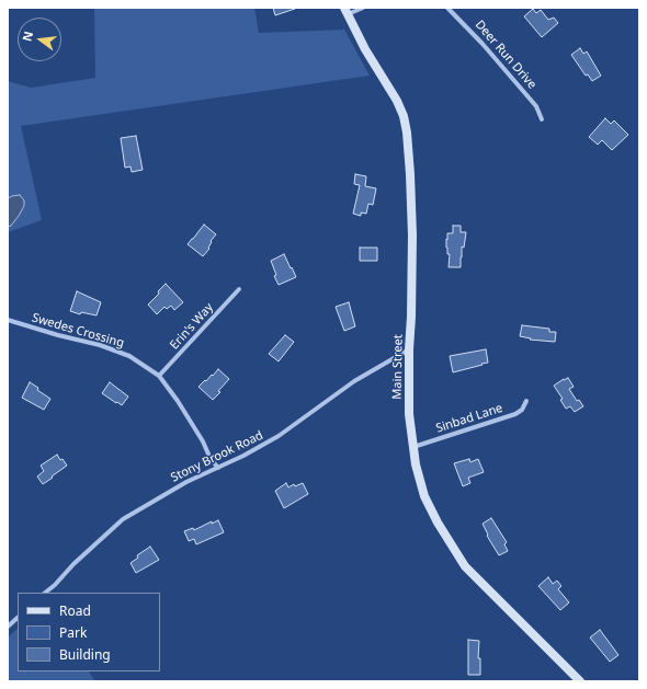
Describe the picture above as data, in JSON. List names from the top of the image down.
{
  "streets": {
    "main road": ["Main Street"],
    "street": [
      "Deer Run Drive",
      "Erin's Way",
      "Swedes Crossing",
      "Sinbad Lane",
      "Stony Brook Road"
    ]
  },
  "crossings": [
    ["Erin's Way", "Swedes Crossing"],
    ["Swedes Crossing", "Stony Brook Road"],
    ["Main Street", "Sinbad Lane"],
    ["Main Street", "Stony Brook Road"]
  ],
  "legend": ["Road", "Park", "Building"],
  "north": "left"
}
